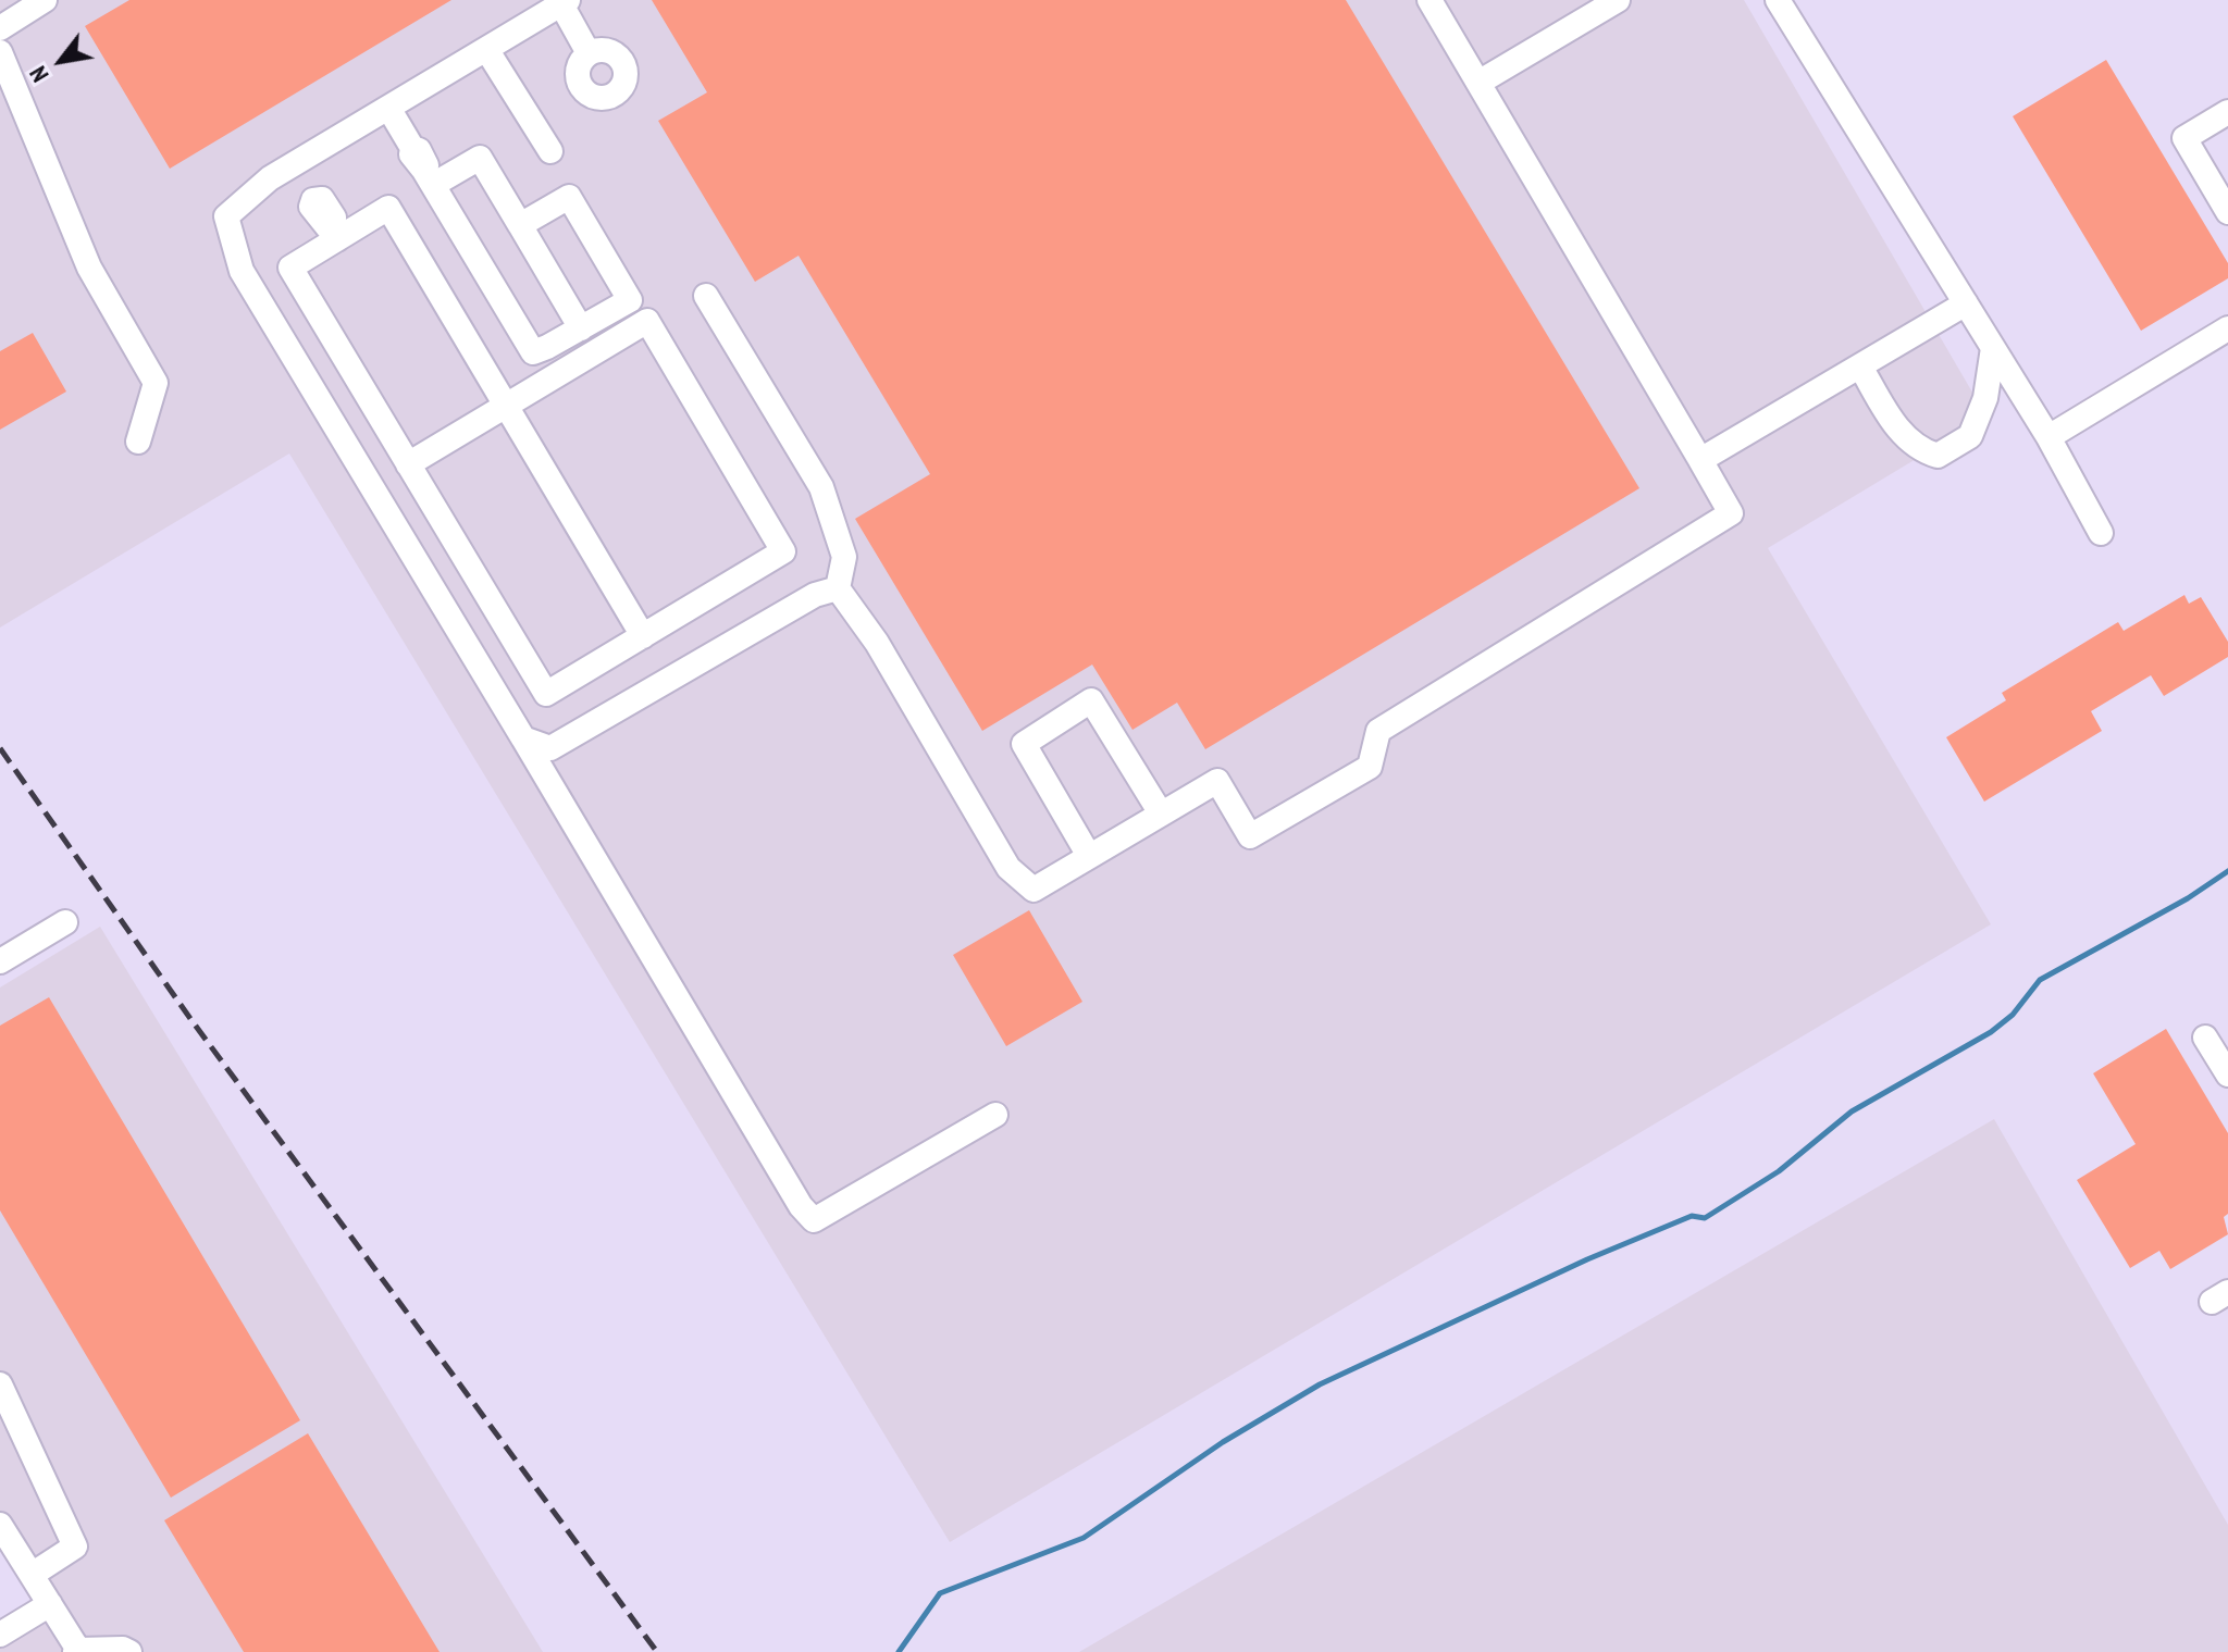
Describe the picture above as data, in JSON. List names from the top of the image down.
{
  "north": "bottom left"
}
